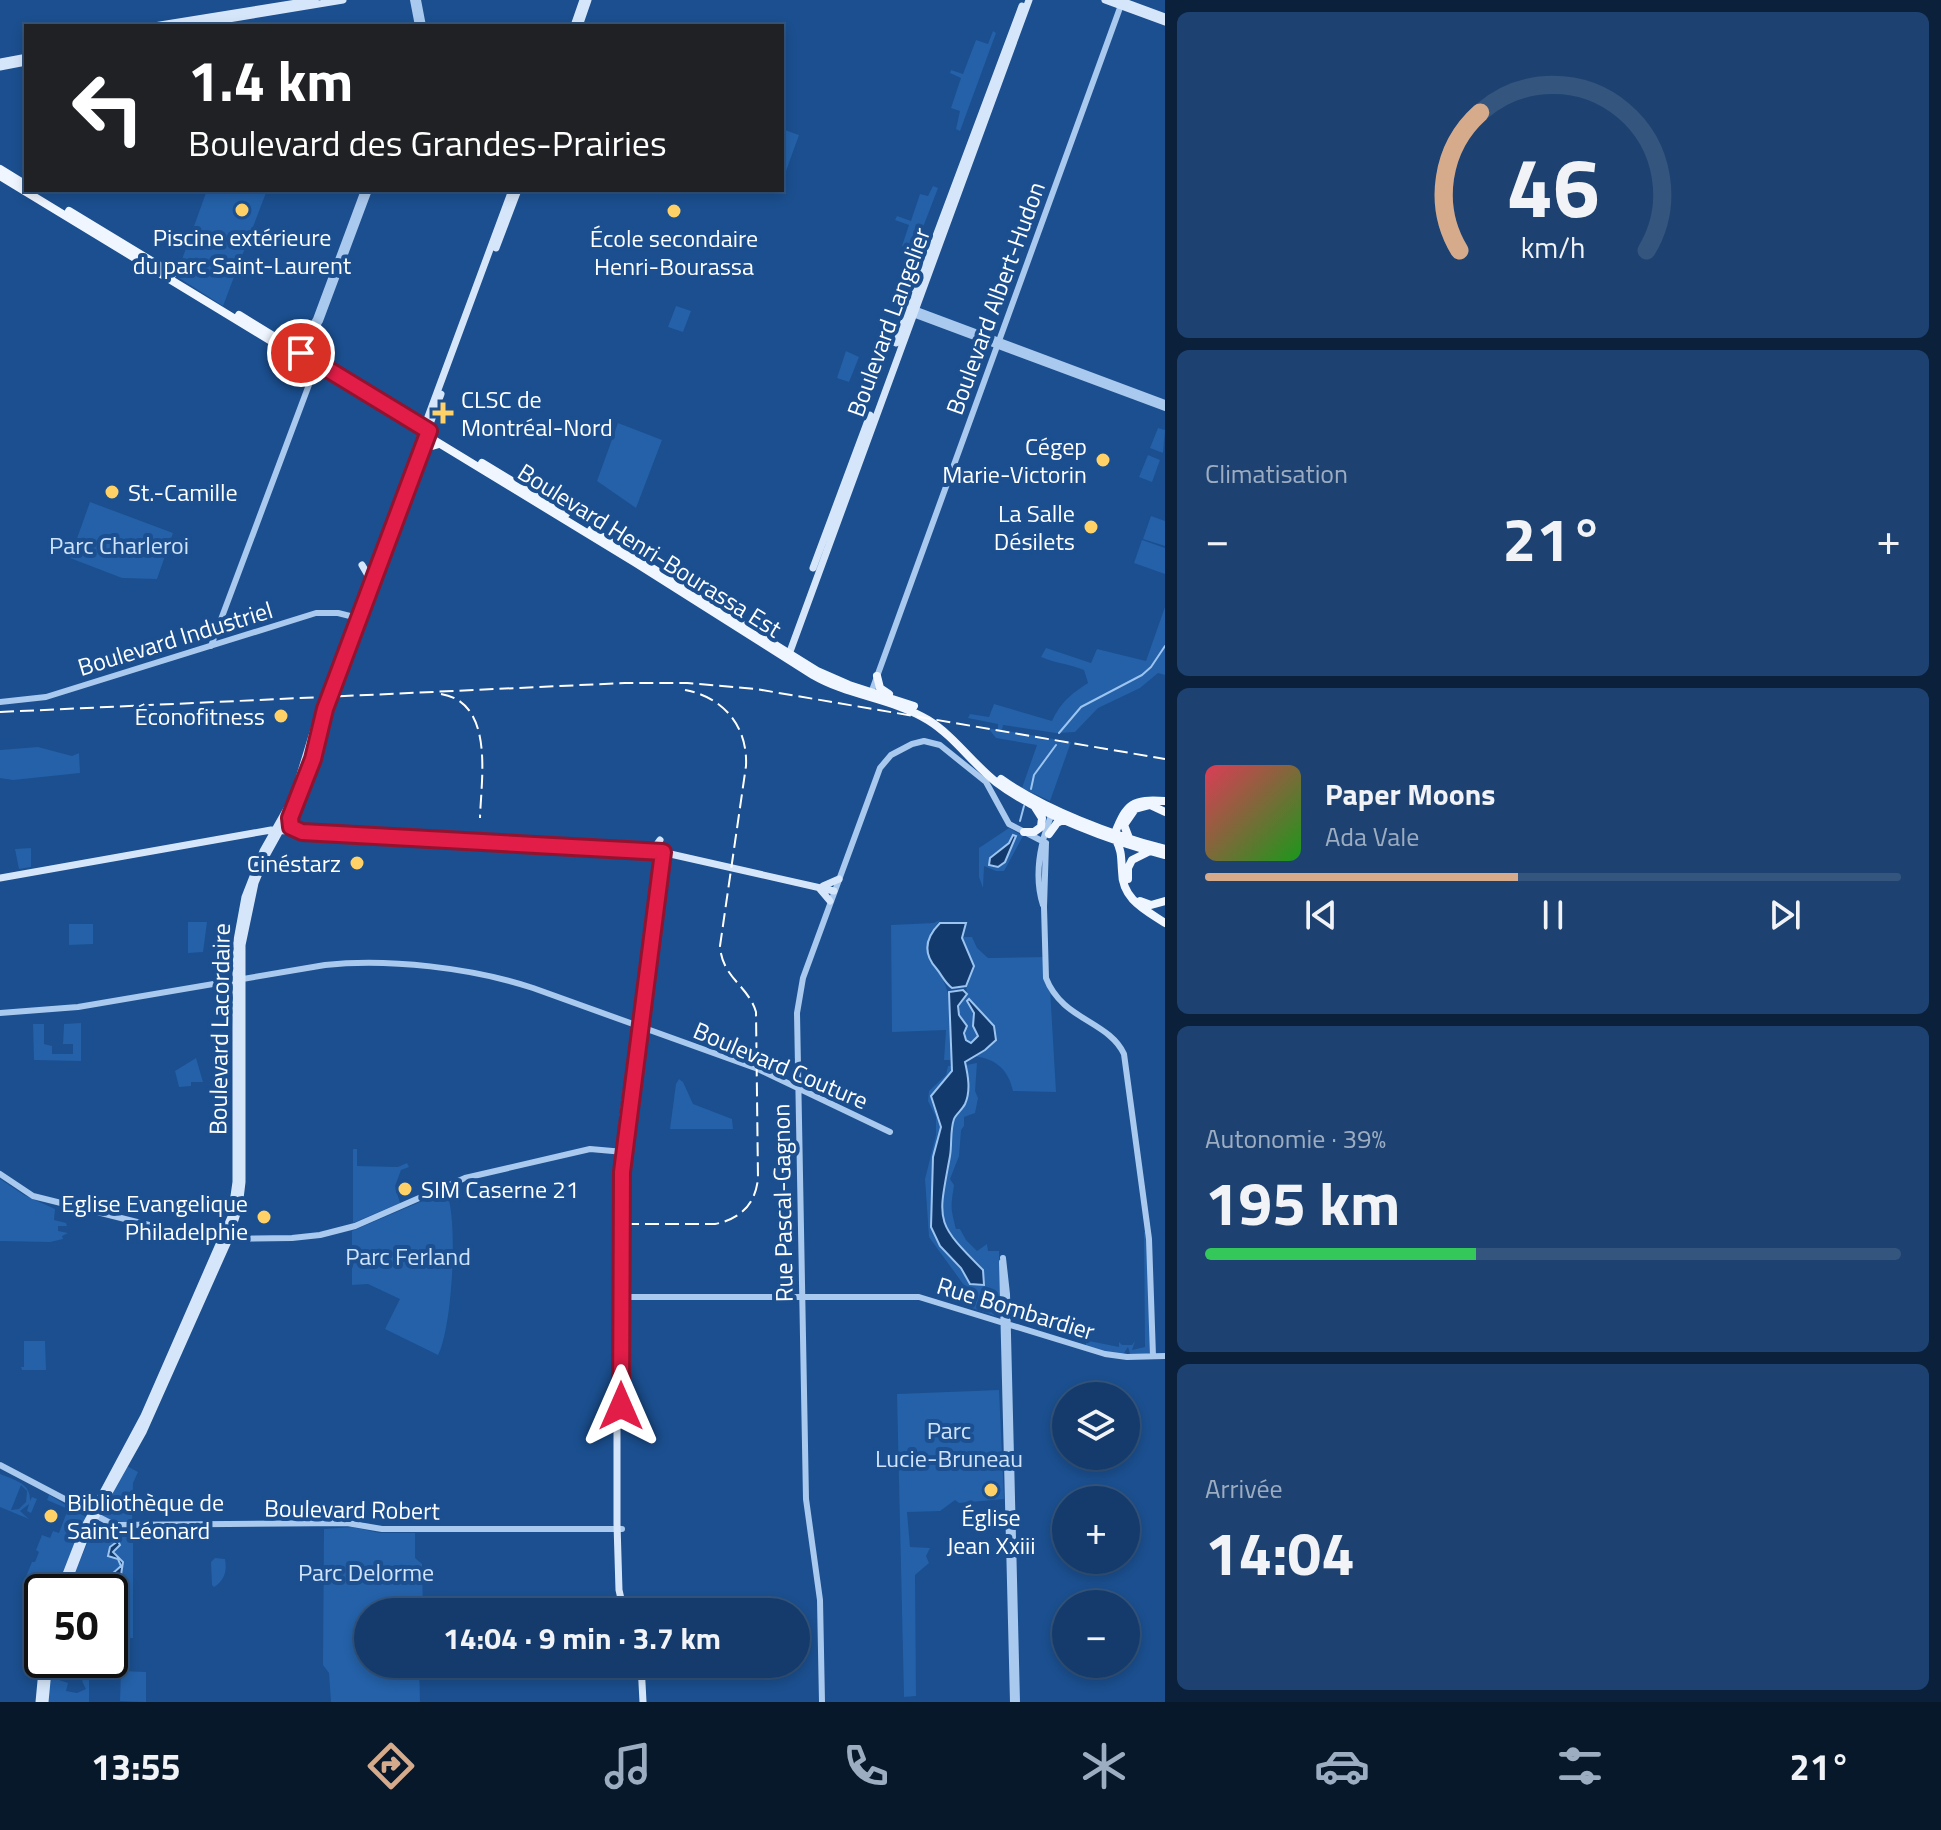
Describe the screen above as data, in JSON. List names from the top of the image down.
{
  "streets": {
    "main road": ["Boulevard Langelier", "Boulevard Henri-Bourassa Est", "Boulevard Lacordaire"],
    "street": [
      "Boulevard Albert-Hudon",
      "Boulevard Industriel",
      "Boulevard Couture",
      "Rue Pascal-Gagnon",
      "Rue Bombardier",
      "Boulevard Robert"
    ]
  },
  "crossings": [
    ["Boulevard Albert-Hudon", "Boulevard Henri-Bourassa Est"],
    ["Boulevard Langelier", "Boulevard Henri-Bourassa Est"],
    ["Boulevard Henri-Bourassa Est", "Boulevard Lacordaire"],
    ["Boulevard Industriel", "Boulevard Lacordaire"],
    ["Boulevard Lacordaire", "Boulevard Couture"],
    ["Boulevard Lacordaire", "Boulevard Robert"],
    ["Boulevard Couture", "Rue Pascal-Gagnon"],
    ["Rue Pascal-Gagnon", "Rue Bombardier"]
  ],
  "parks": [
    "Parc Charleroi",
    "Parc Ferland",
    "Parc Lucie-Bruneau",
    "Parc Delorme"
  ],
  "places": {
    "other": [
      "Piscine extérieure du parc Saint-Laurent",
      "École secondaire Henri-Bourassa",
      "Cégep Marie-Victorin",
      "St.-Camille",
      "La Salle Désilets",
      "Éconofitness",
      "Cinéstarz",
      "SIM Caserne 21",
      "Eglise Evangelique Philadelphie",
      "Église Jean Xxiii",
      "Bibliothèque de Saint-Léonard"
    ],
    "health": ["CLSC de Montréal-Nord"]
  },
  "page": {
    "turn": ["1.4 km", "Boulevard des Grandes-Prairies"],
    "tile": [
      "Climatisation",
      ["Autonomie · 39%", "195 km"],
      ["Arrivée", "14:04"]
    ],
    "heat": ["−", "21°", "+"],
    "song": ["Paper Moons", "Ada Vale"],
    "map_buttons": ["+", "−"],
    "limit": "50",
    "trip": "14:04 · 9 min · 3.7 km",
    "tabs": ["13:55", "21°"],
    "gauge": ["46", "km/h"]
  }
}
